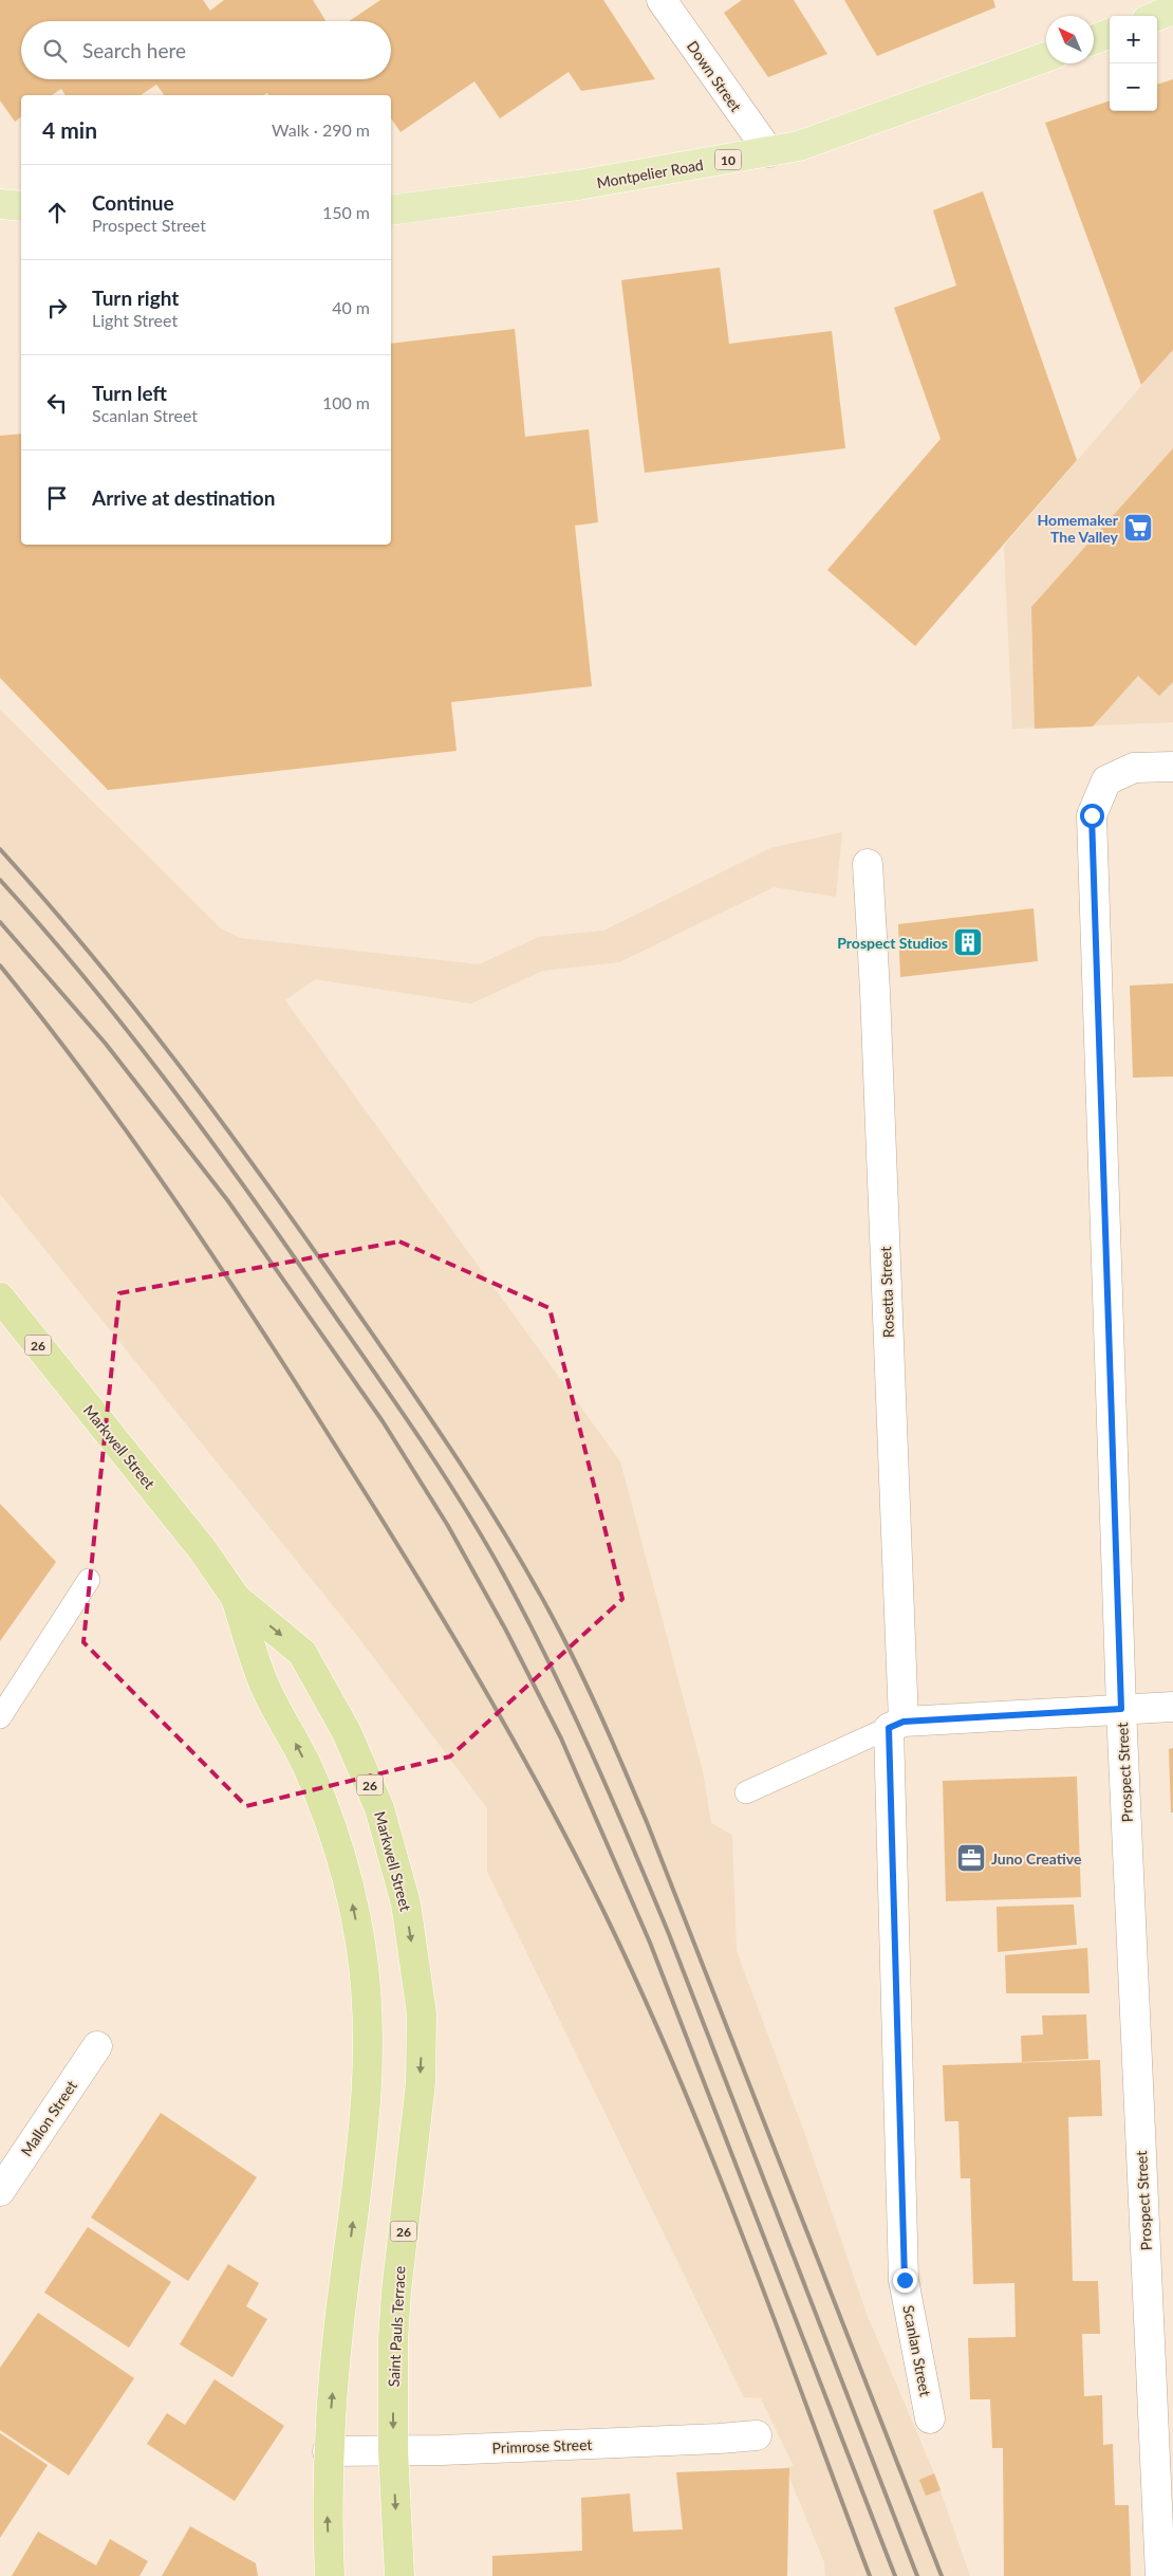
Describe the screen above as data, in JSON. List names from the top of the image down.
{
  "streets": {
    "highway": ["26", "Markwell Street", "Saint Pauls Terrace"],
    "main road": ["10", "Montpelier Road"],
    "street": [
      "Down Street",
      "Rosetta Street",
      "Prospect Street",
      "Mallon Street",
      "Scanlan Street",
      "Primrose Street"
    ]
  },
  "crossings": [
    ["Down Street", "Montpelier Road"],
    ["Rosetta Street", "Scanlan Street"],
    ["26", "Markwell Street"],
    ["26", "Primrose Street"],
    ["Markwell Street", "Saint Pauls Terrace"],
    ["Markwell Street", "Primrose Street"],
    ["Saint Pauls Terrace", "Primrose Street"]
  ],
  "one_way": ["Saint Pauls Terrace"],
  "places": {
    "supermarket": ["Homemaker The Valley"],
    "building": ["Prospect Studios"],
    "office": ["Juno Creative"]
  },
  "north": "top left",
  "page": {
    "map_buttons": ["+", "−"],
    "search": "Search here",
    "heading": ["4 min", "Walk · 290 m"],
    "list": [
      ["Continue", "Prospect Street", "150 m"],
      ["Turn right", "Light Street", "40 m"],
      ["Turn left", "Scanlan Street", "100 m"],
      "Arrive at destination"
    ]
  }
}
